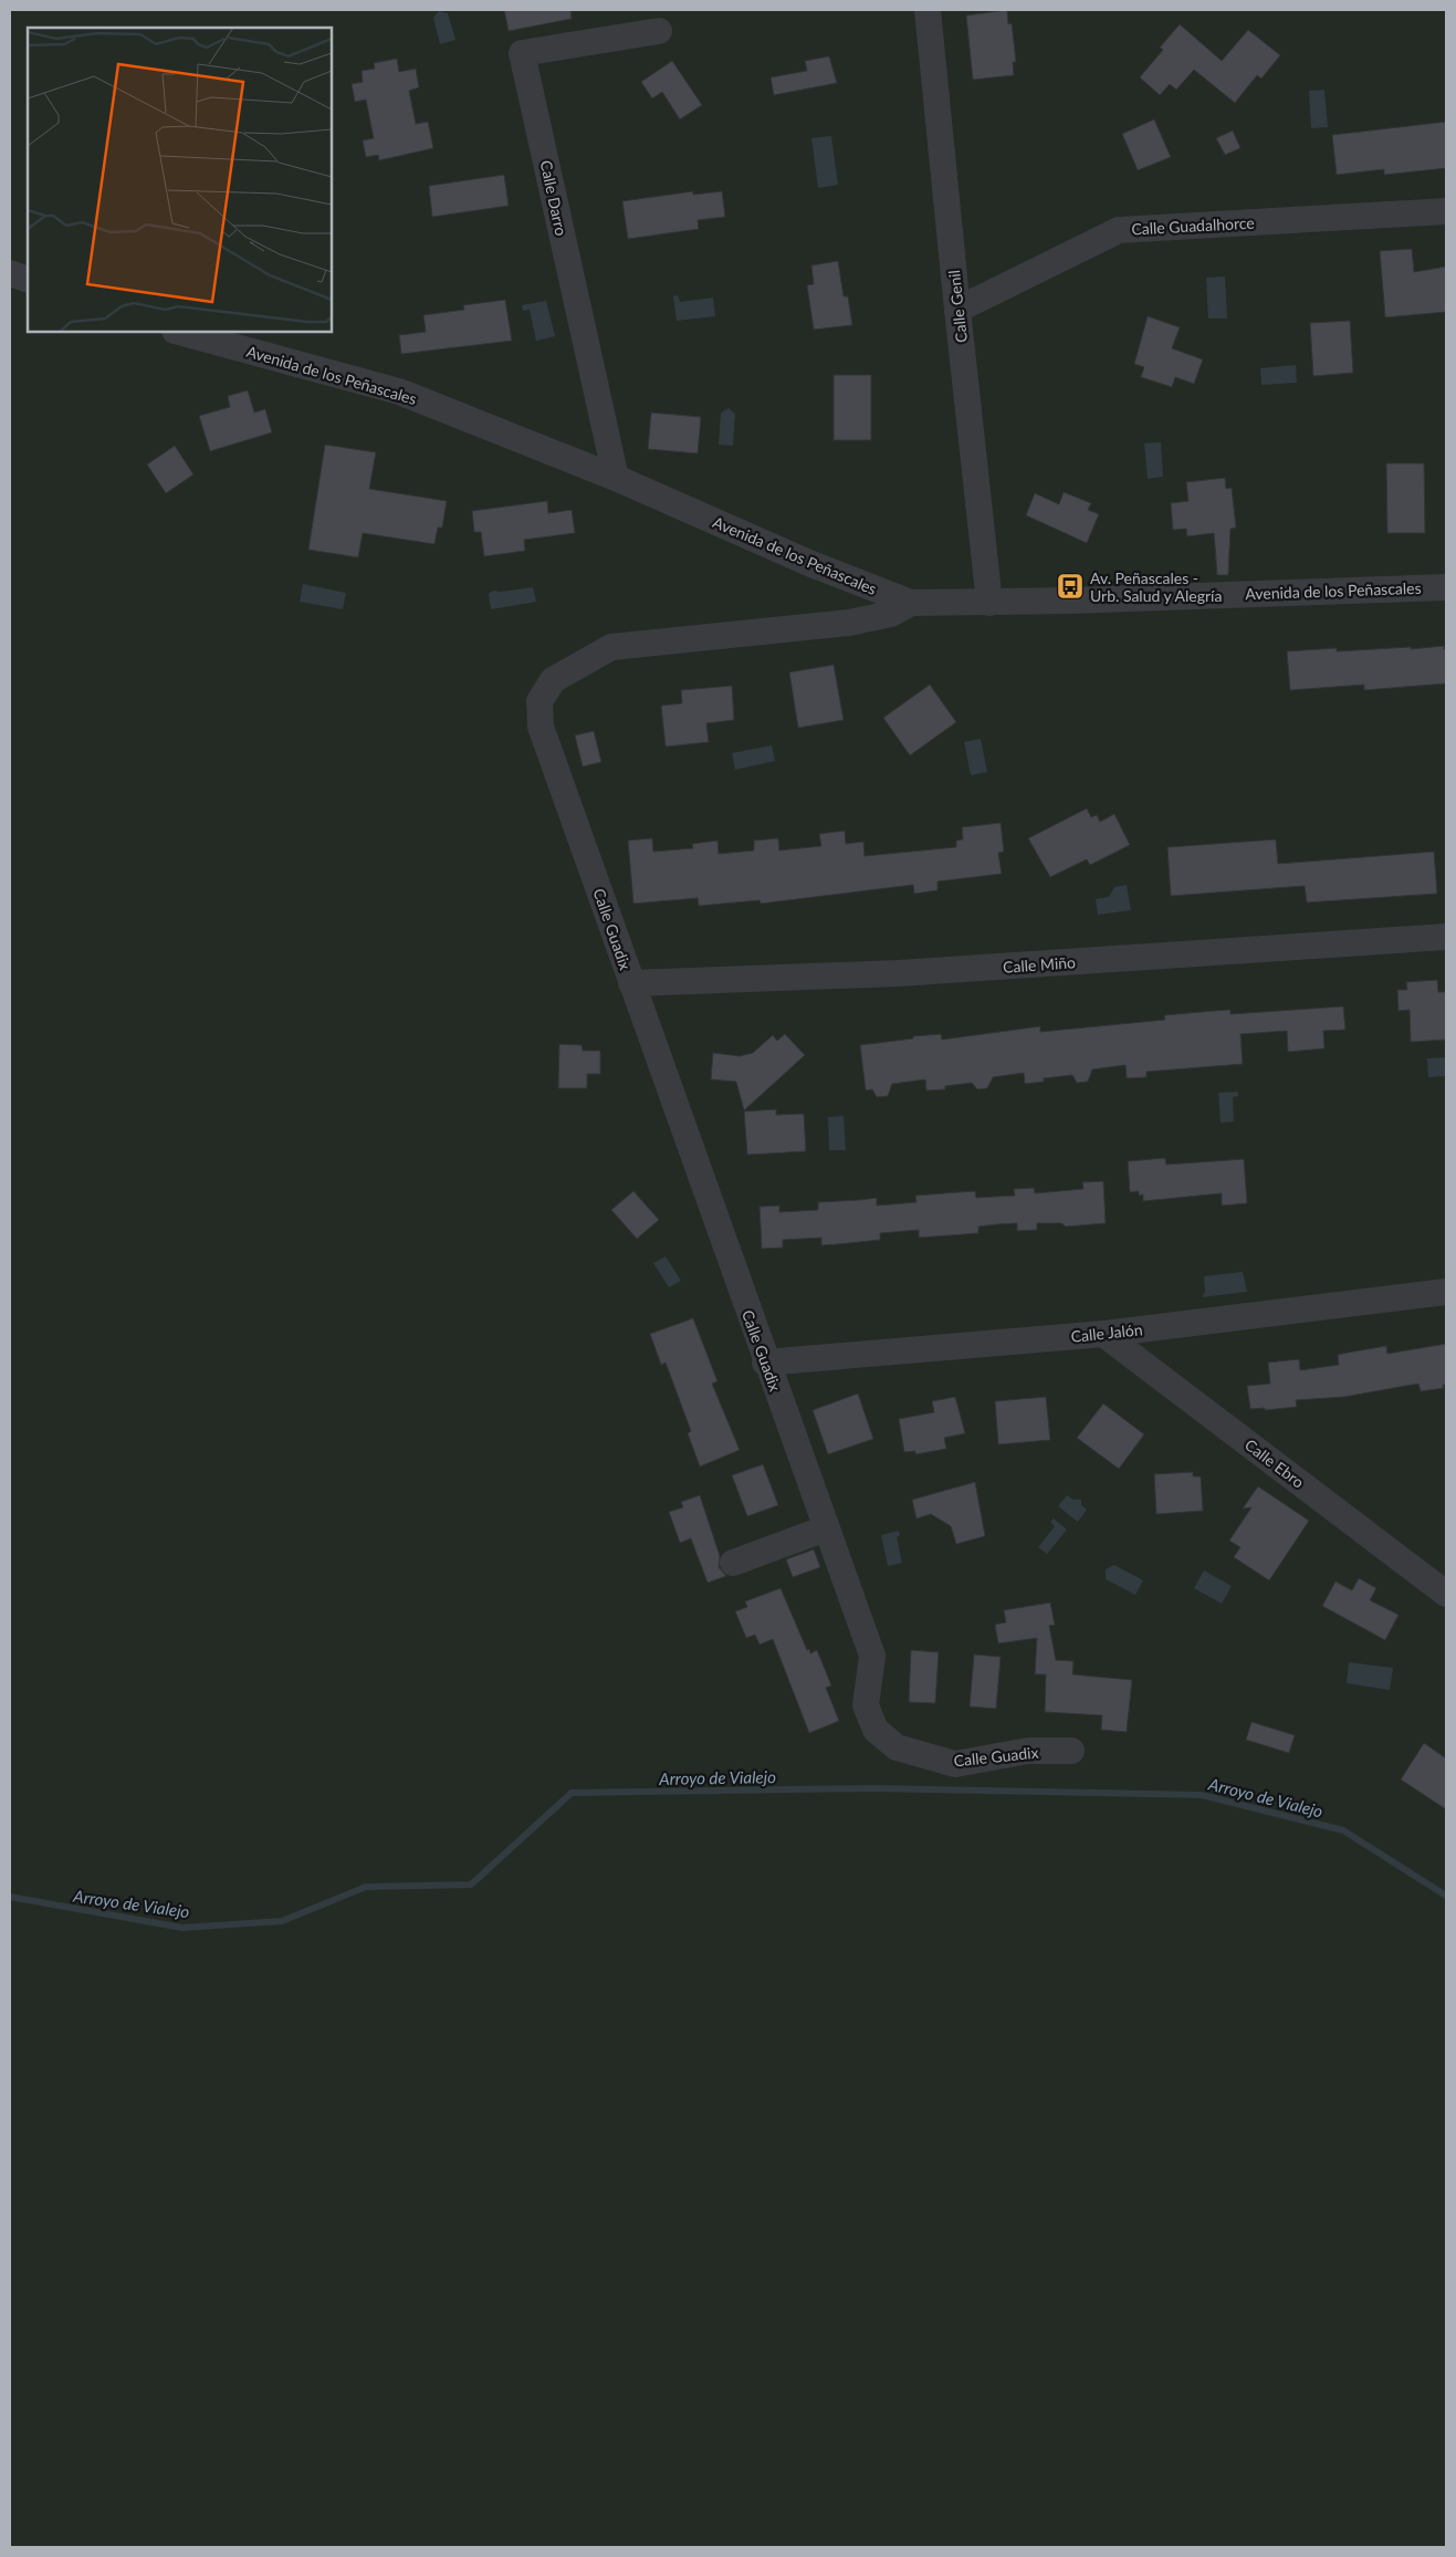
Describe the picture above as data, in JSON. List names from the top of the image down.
{
  "streets": {
    "street": [
      "Calle Darro",
      "Calle Guadalhorce",
      "Calle Genil",
      "Avenida de los Peñascales",
      "Calle Guadix",
      "Calle Miño",
      "Calle Jalón",
      "Calle Ebro"
    ]
  },
  "crossings": [
    ["Calle Darro", "Avenida de los Peñascales"],
    ["Calle Guadalhorce", "Calle Genil"],
    ["Calle Genil", "Avenida de los Peñascales"],
    ["Avenida de los Peñascales", "Calle Guadix"],
    ["Calle Guadix", "Calle Miño"],
    ["Calle Guadix", "Calle Jalón"],
    ["Calle Jalón", "Calle Ebro"]
  ],
  "water": ["Arroyo de Vialejo"],
  "places": {
    "bus stop": ["Av. Peñascales - Urb. Salud y Alegría"]
  }
}
